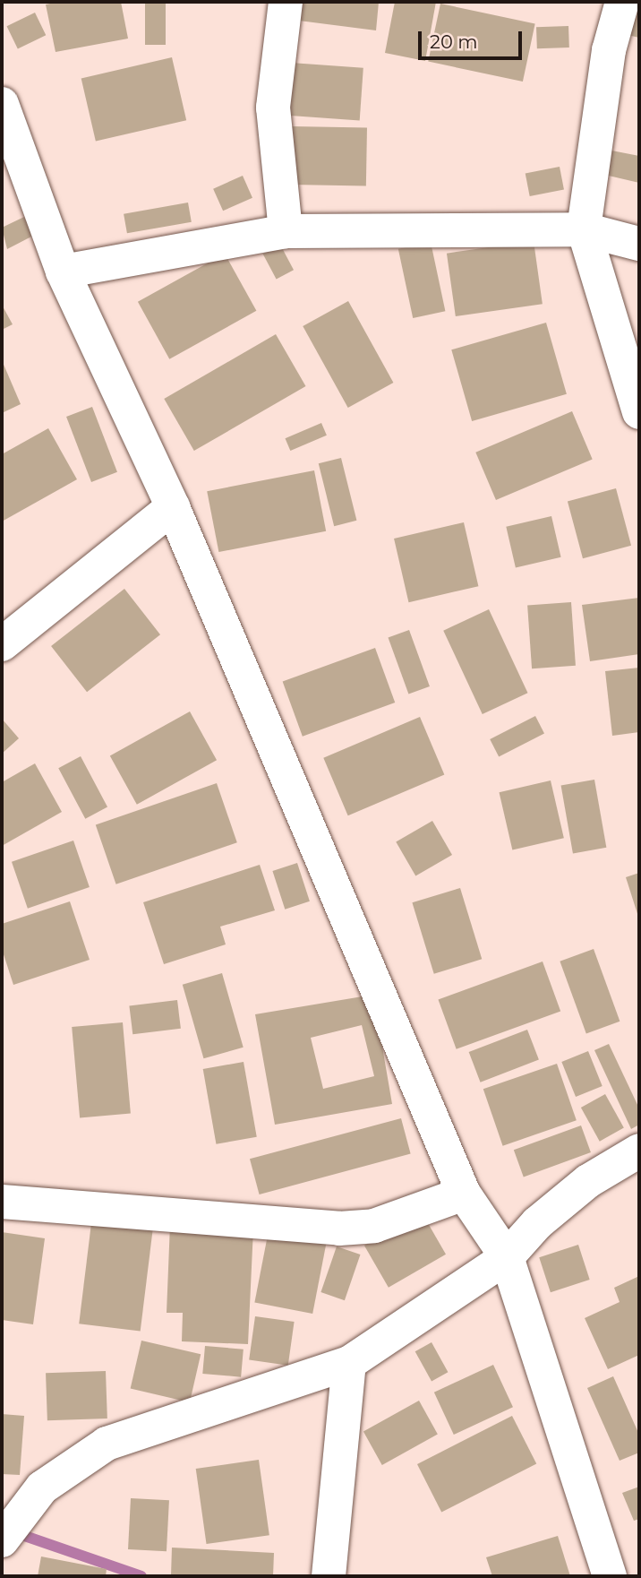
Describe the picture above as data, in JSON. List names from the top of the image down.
{
  "scale_bar": "20 m"
}
